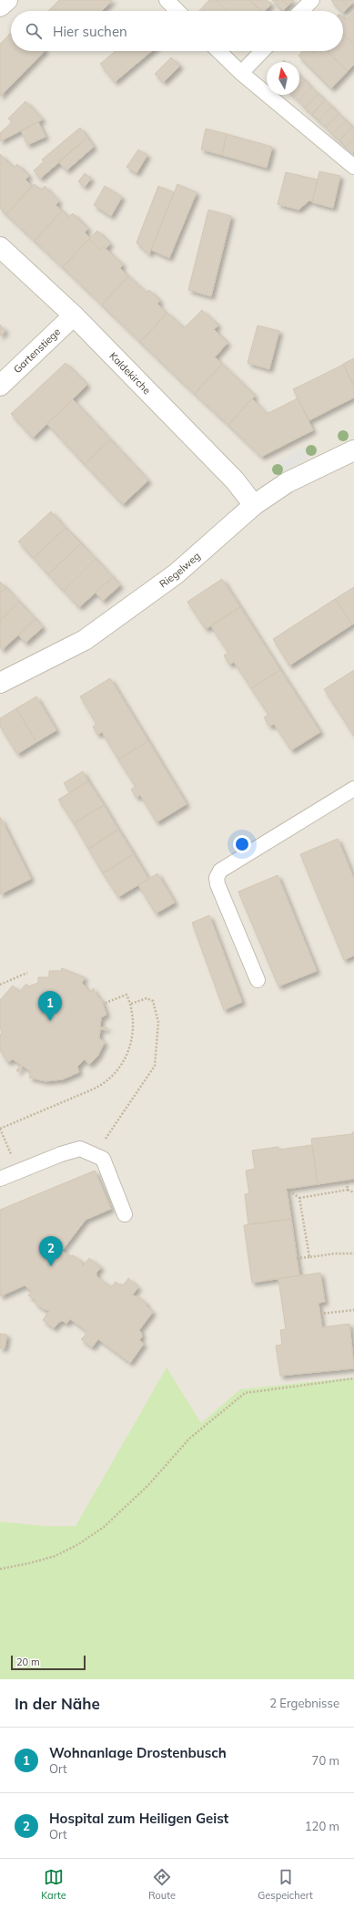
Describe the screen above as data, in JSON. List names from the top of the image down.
{
  "streets": {
    "street": ["Gartenstiege", "Kaldekirche", "Riegelweg"]
  },
  "crossings": [
    ["Gartenstiege", "Kaldekirche"],
    ["Kaldekirche", "Riegelweg"]
  ],
  "scale_bar": "20 m",
  "north": "top",
  "page": {
    "search": "Hier suchen",
    "pins": ["1", "2"],
    "scale": "20 m",
    "heading": ["In der Nähe", "2 Ergebnisse"],
    "list": [
      {
        "mark": "1",
        "name": "Wohnanlage Drostenbusch",
        "note": "Ort",
        "value": "70 m"
      },
      {
        "mark": "2",
        "name": "Hospital zum Heiligen Geist",
        "note": "Ort",
        "value": "120 m"
      }
    ],
    "nav": ["Karte", "Route", "Gespeichert"]
  }
}
